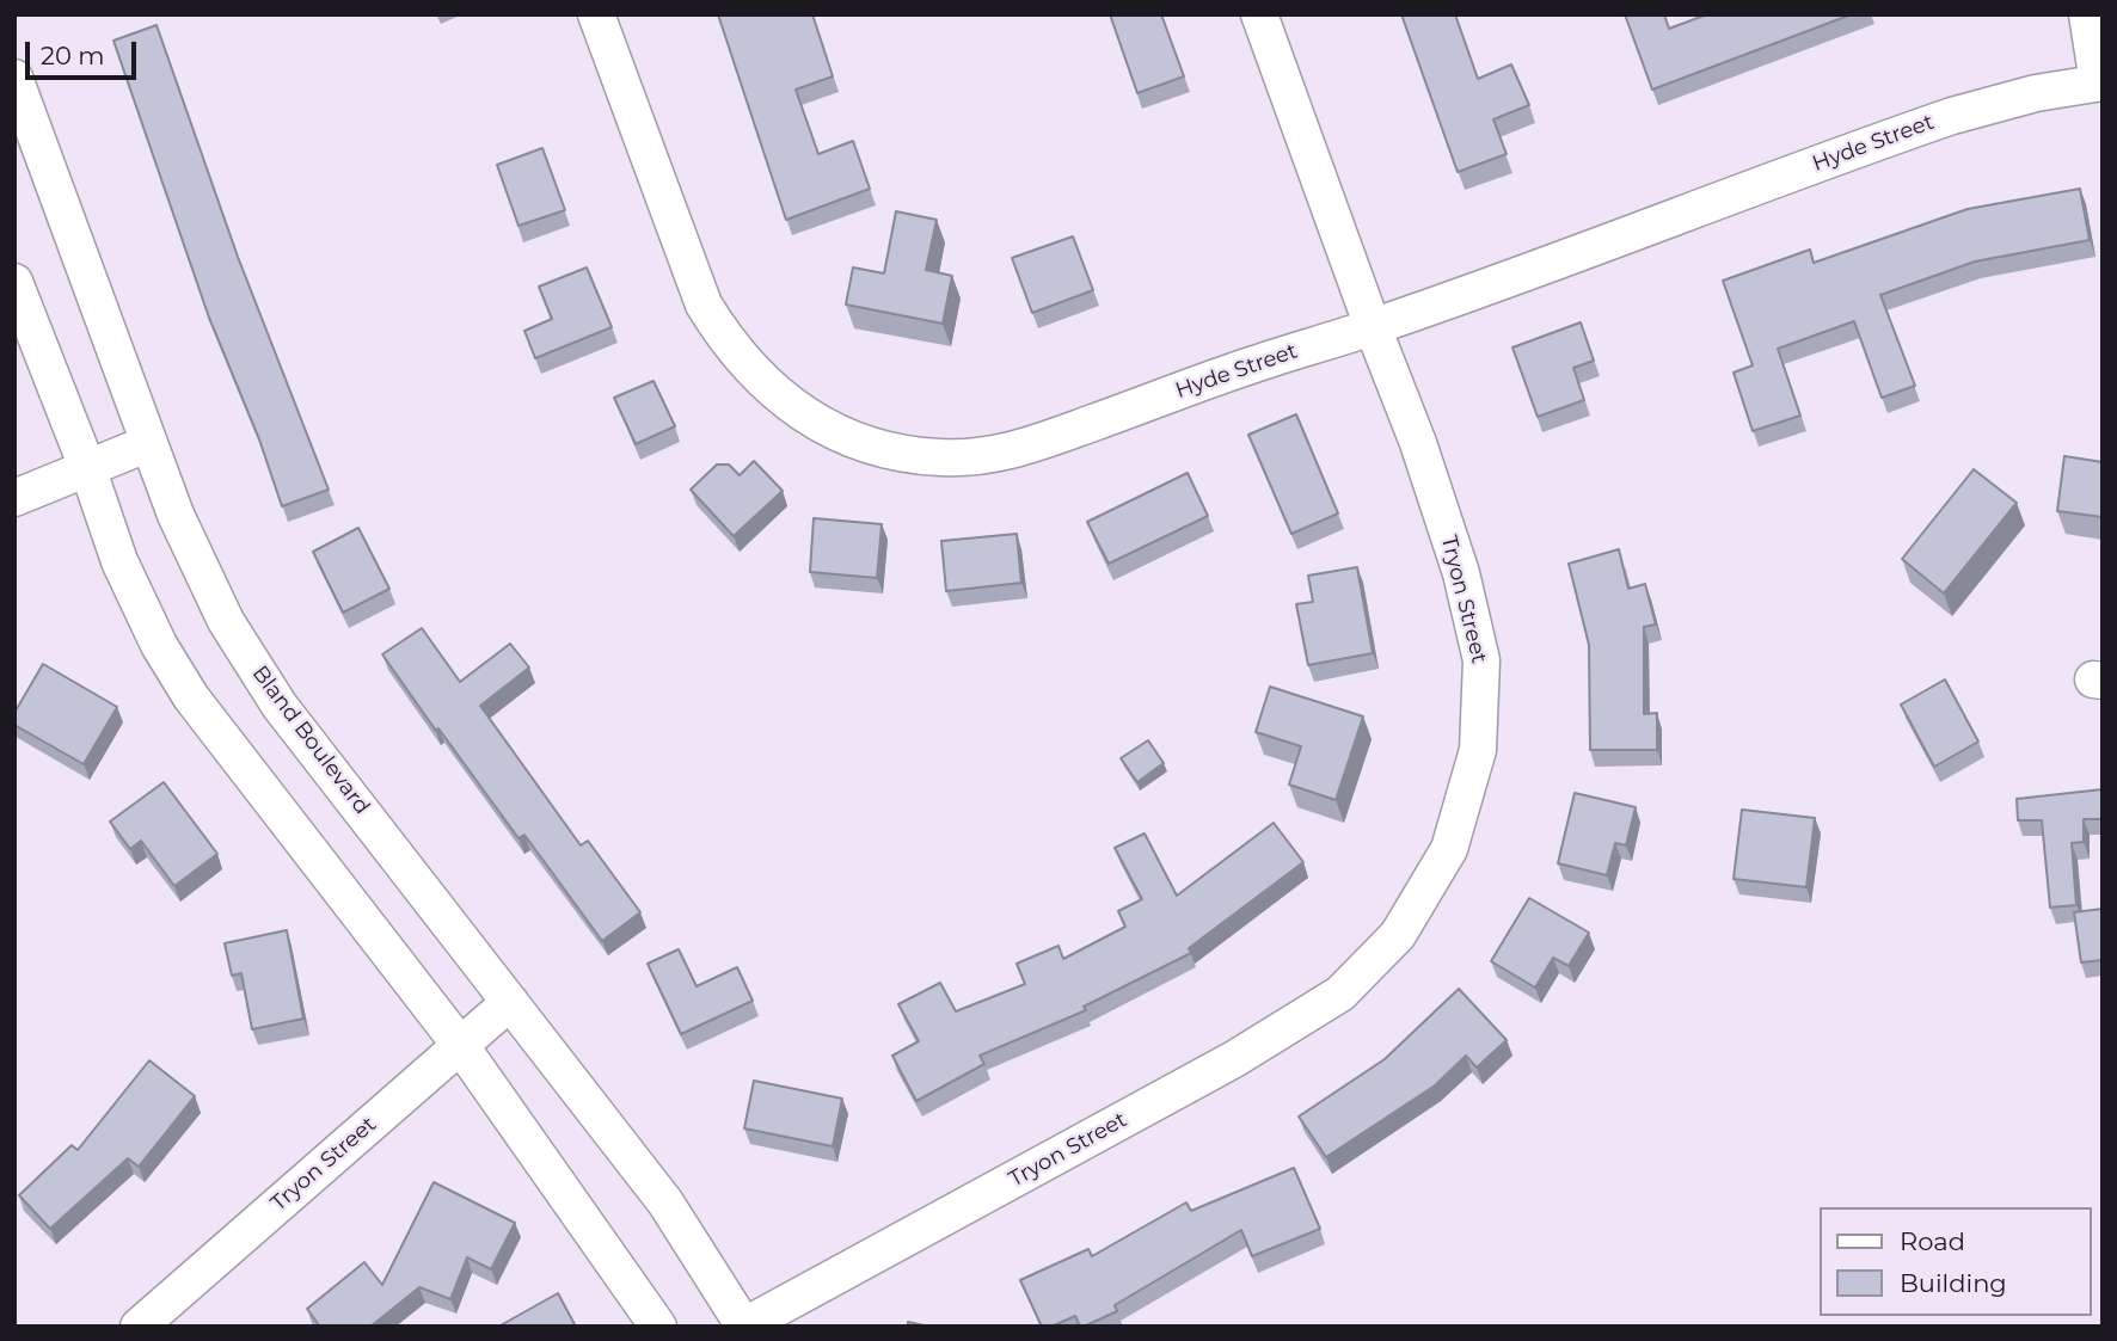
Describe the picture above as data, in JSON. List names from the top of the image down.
{
  "streets": {
    "street": ["Hyde Street", "Tryon Street", "Bland Boulevard"]
  },
  "crossings": [
    ["Hyde Street", "Tryon Street"],
    ["Tryon Street", "Bland Boulevard"]
  ],
  "legend": ["Road", "Building"],
  "scale_bar": "20 m"
}
